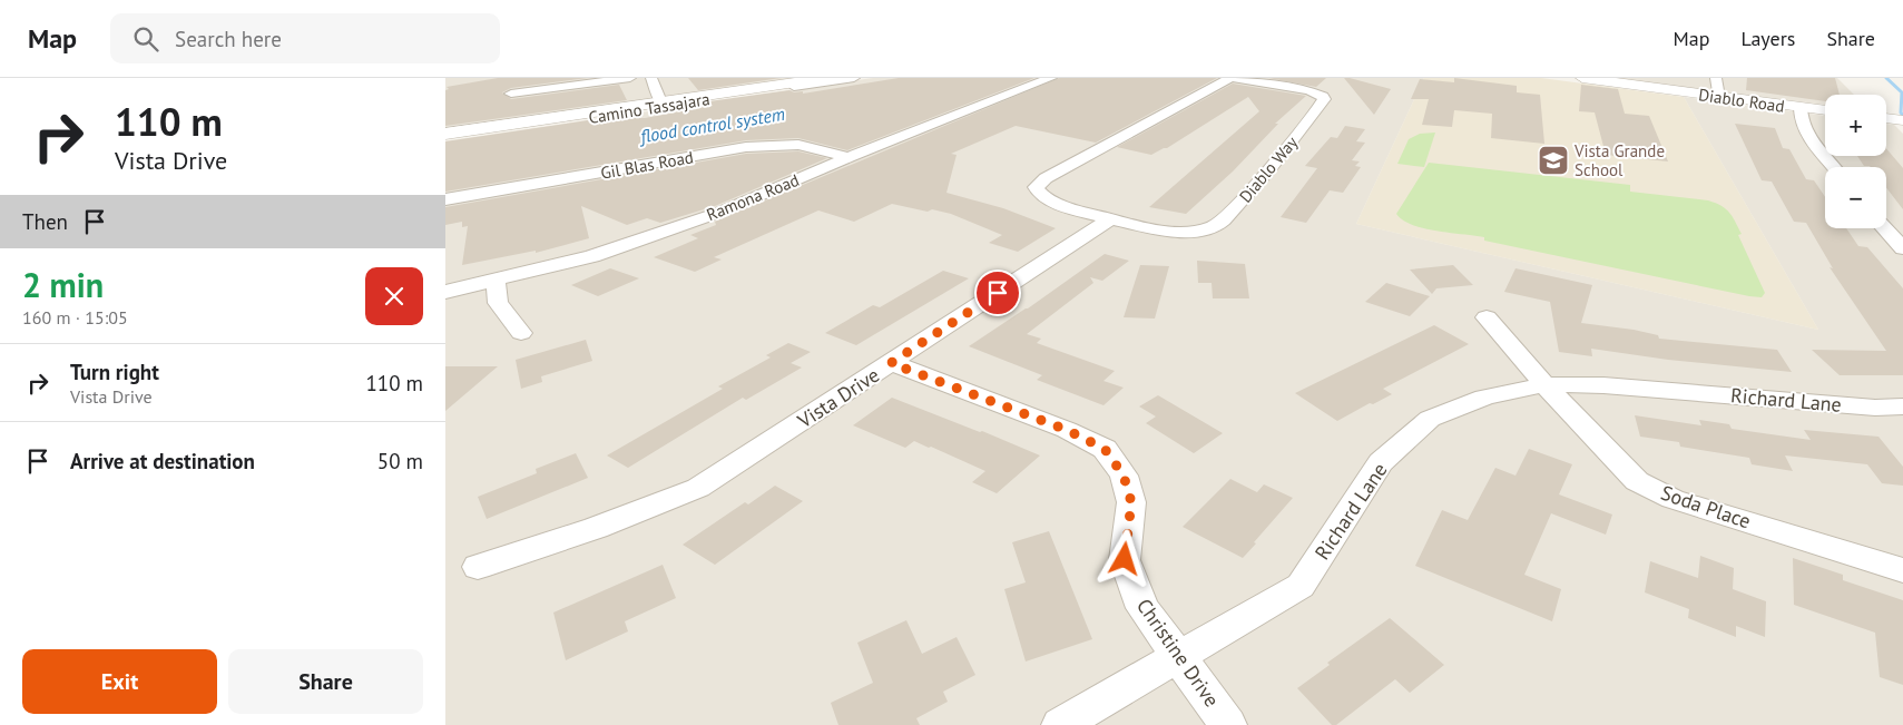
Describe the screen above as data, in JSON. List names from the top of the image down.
{
  "streets": {
    "street": [
      "Diablo Road",
      "Camino Tassajara",
      "Gil Blas Road",
      "Diablo Way",
      "Ramona Road",
      "Vista Drive",
      "Richard Lane",
      "Soda Place",
      "Christine Drive"
    ]
  },
  "crossings": [
    ["Gil Blas Road", "Ramona Road"],
    ["Diablo Way", "Vista Drive"],
    ["Vista Drive", "Christine Drive"],
    ["Richard Lane", "Soda Place"],
    ["Richard Lane", "Christine Drive"]
  ],
  "water": ["flood control system"],
  "places": {
    "school or university": ["Vista Grande School"]
  },
  "page": {
    "header": "Map",
    "search": "Search here",
    "nav": ["Map", "Layers", "Share"],
    "turn": ["110 m", "Vista Drive"],
    "map_buttons": ["+", "−"],
    "then": "Then",
    "heading": ["2 min", "160 m · 15:05"],
    "list": [
      {
        "name": "Turn right",
        "note": "Vista Drive",
        "value": "110 m"
      },
      {
        "name": "Arrive at destination",
        "value": "50 m"
      }
    ],
    "buttons": ["Exit", "Share"]
  }
}
